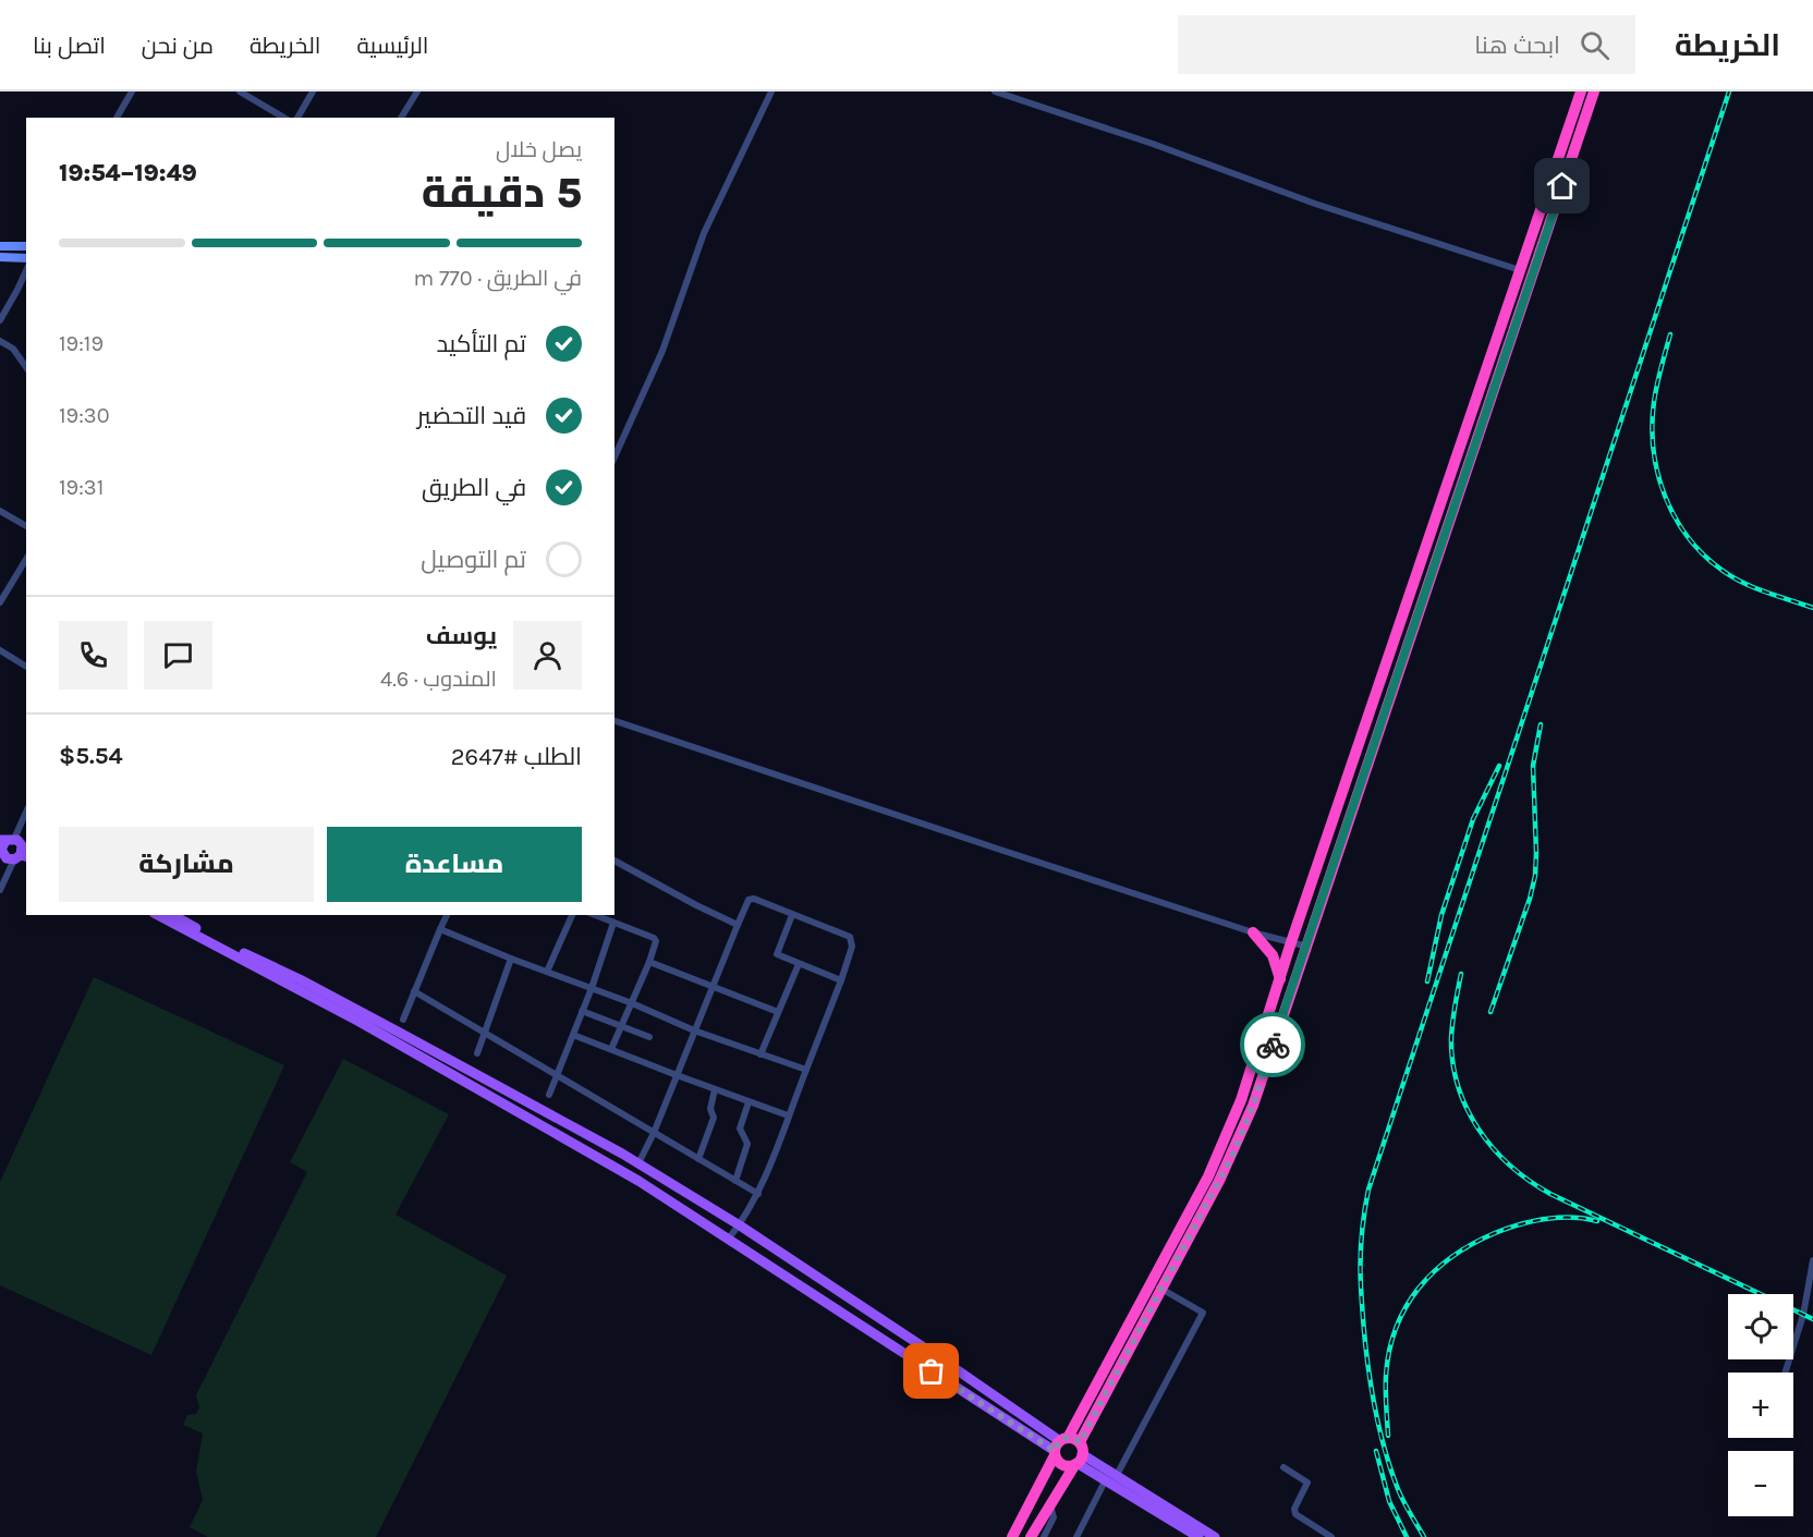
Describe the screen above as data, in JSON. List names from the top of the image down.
{
  "page": {
    "header": "الخريطة",
    "search": "ابحث هنا",
    "nav": [
      "الرئيسية",
      "الخريطة",
      "من نحن",
      "اتصل بنا"
    ],
    "heading": ["5 دقيقة", "يصل خلال", "19:49–19:54"],
    "panel": [
      "يوسف",
      "المندوب · 4.6",
      "الطلب #2647",
      "$5.54"
    ],
    "bar": "في الطريق · 770 m",
    "list": [
      ["تم التأكيد", "19:19"],
      ["قيد التحضير", "19:30"],
      ["في الطريق", "19:31"],
      "تم التوصيل"
    ],
    "buttons": ["مساعدة", "مشاركة"],
    "map_buttons": ["+", "−"]
  }
}
